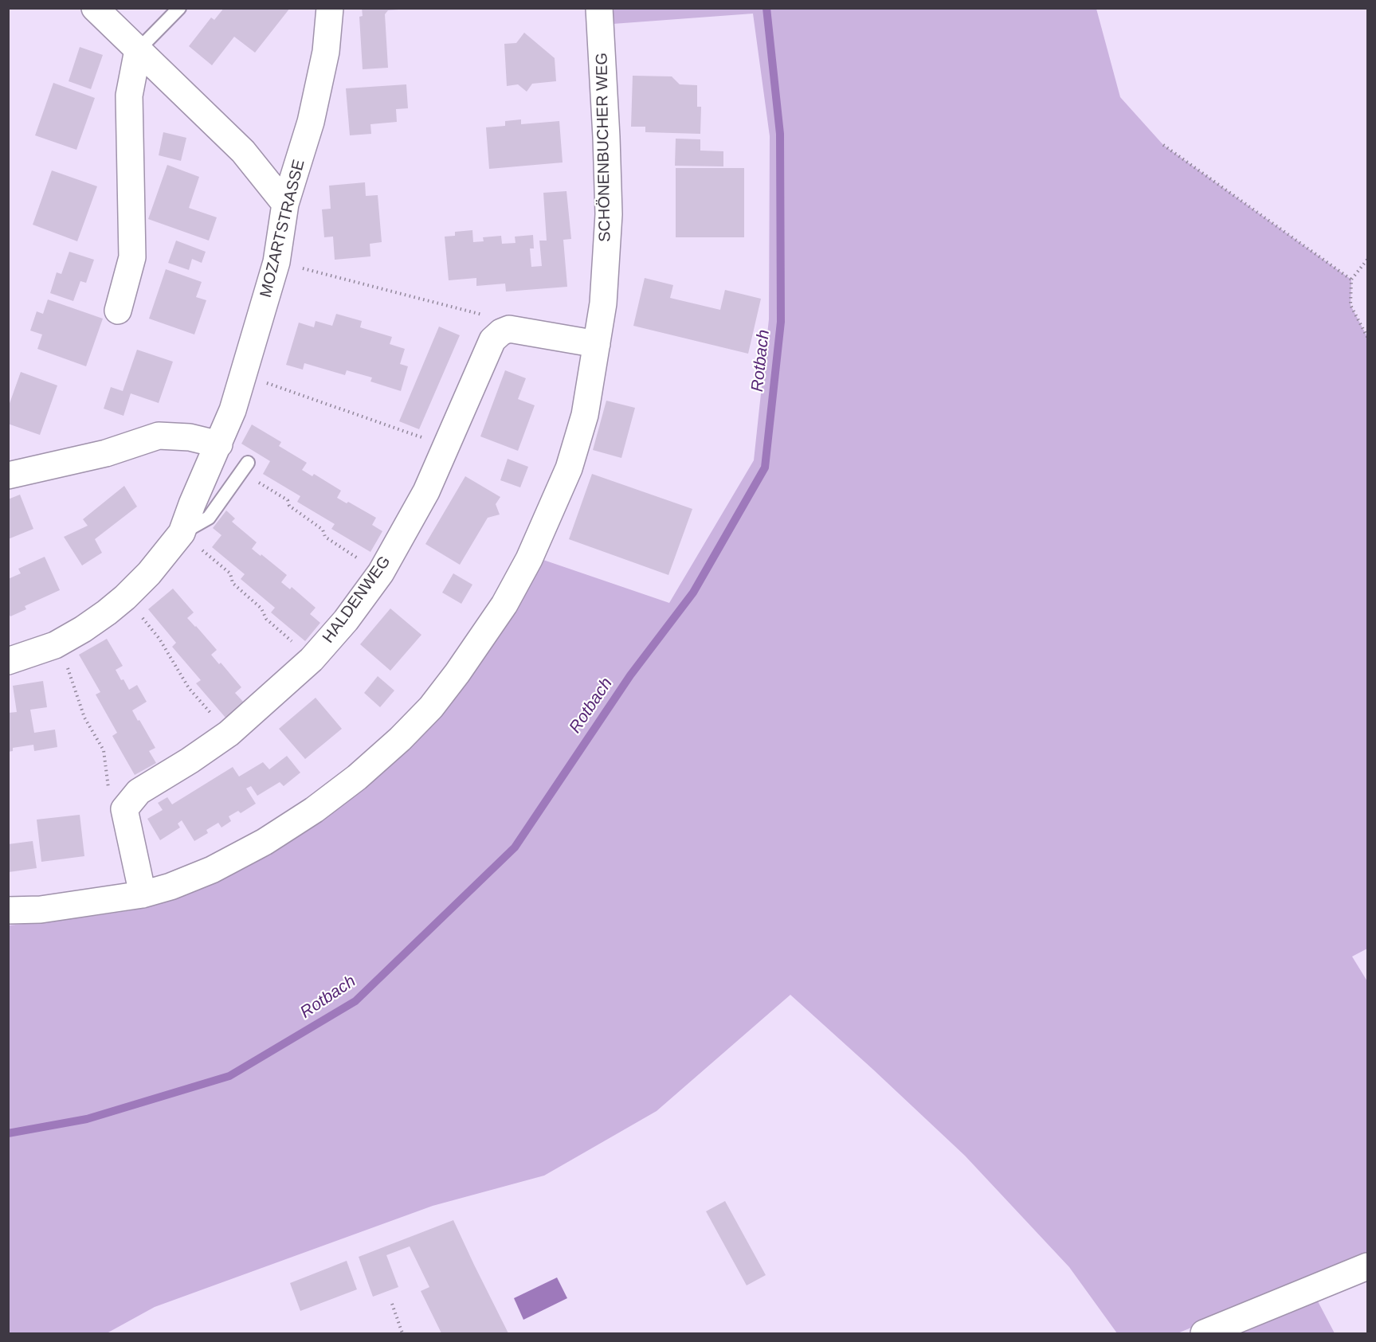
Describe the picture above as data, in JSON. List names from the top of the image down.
{
  "streets": {
    "street": ["SCHÖNENBUCHER WEG", "MOZARTSTRASSE", "HALDENWEG"]
  },
  "water": ["Rotbach"]
}
